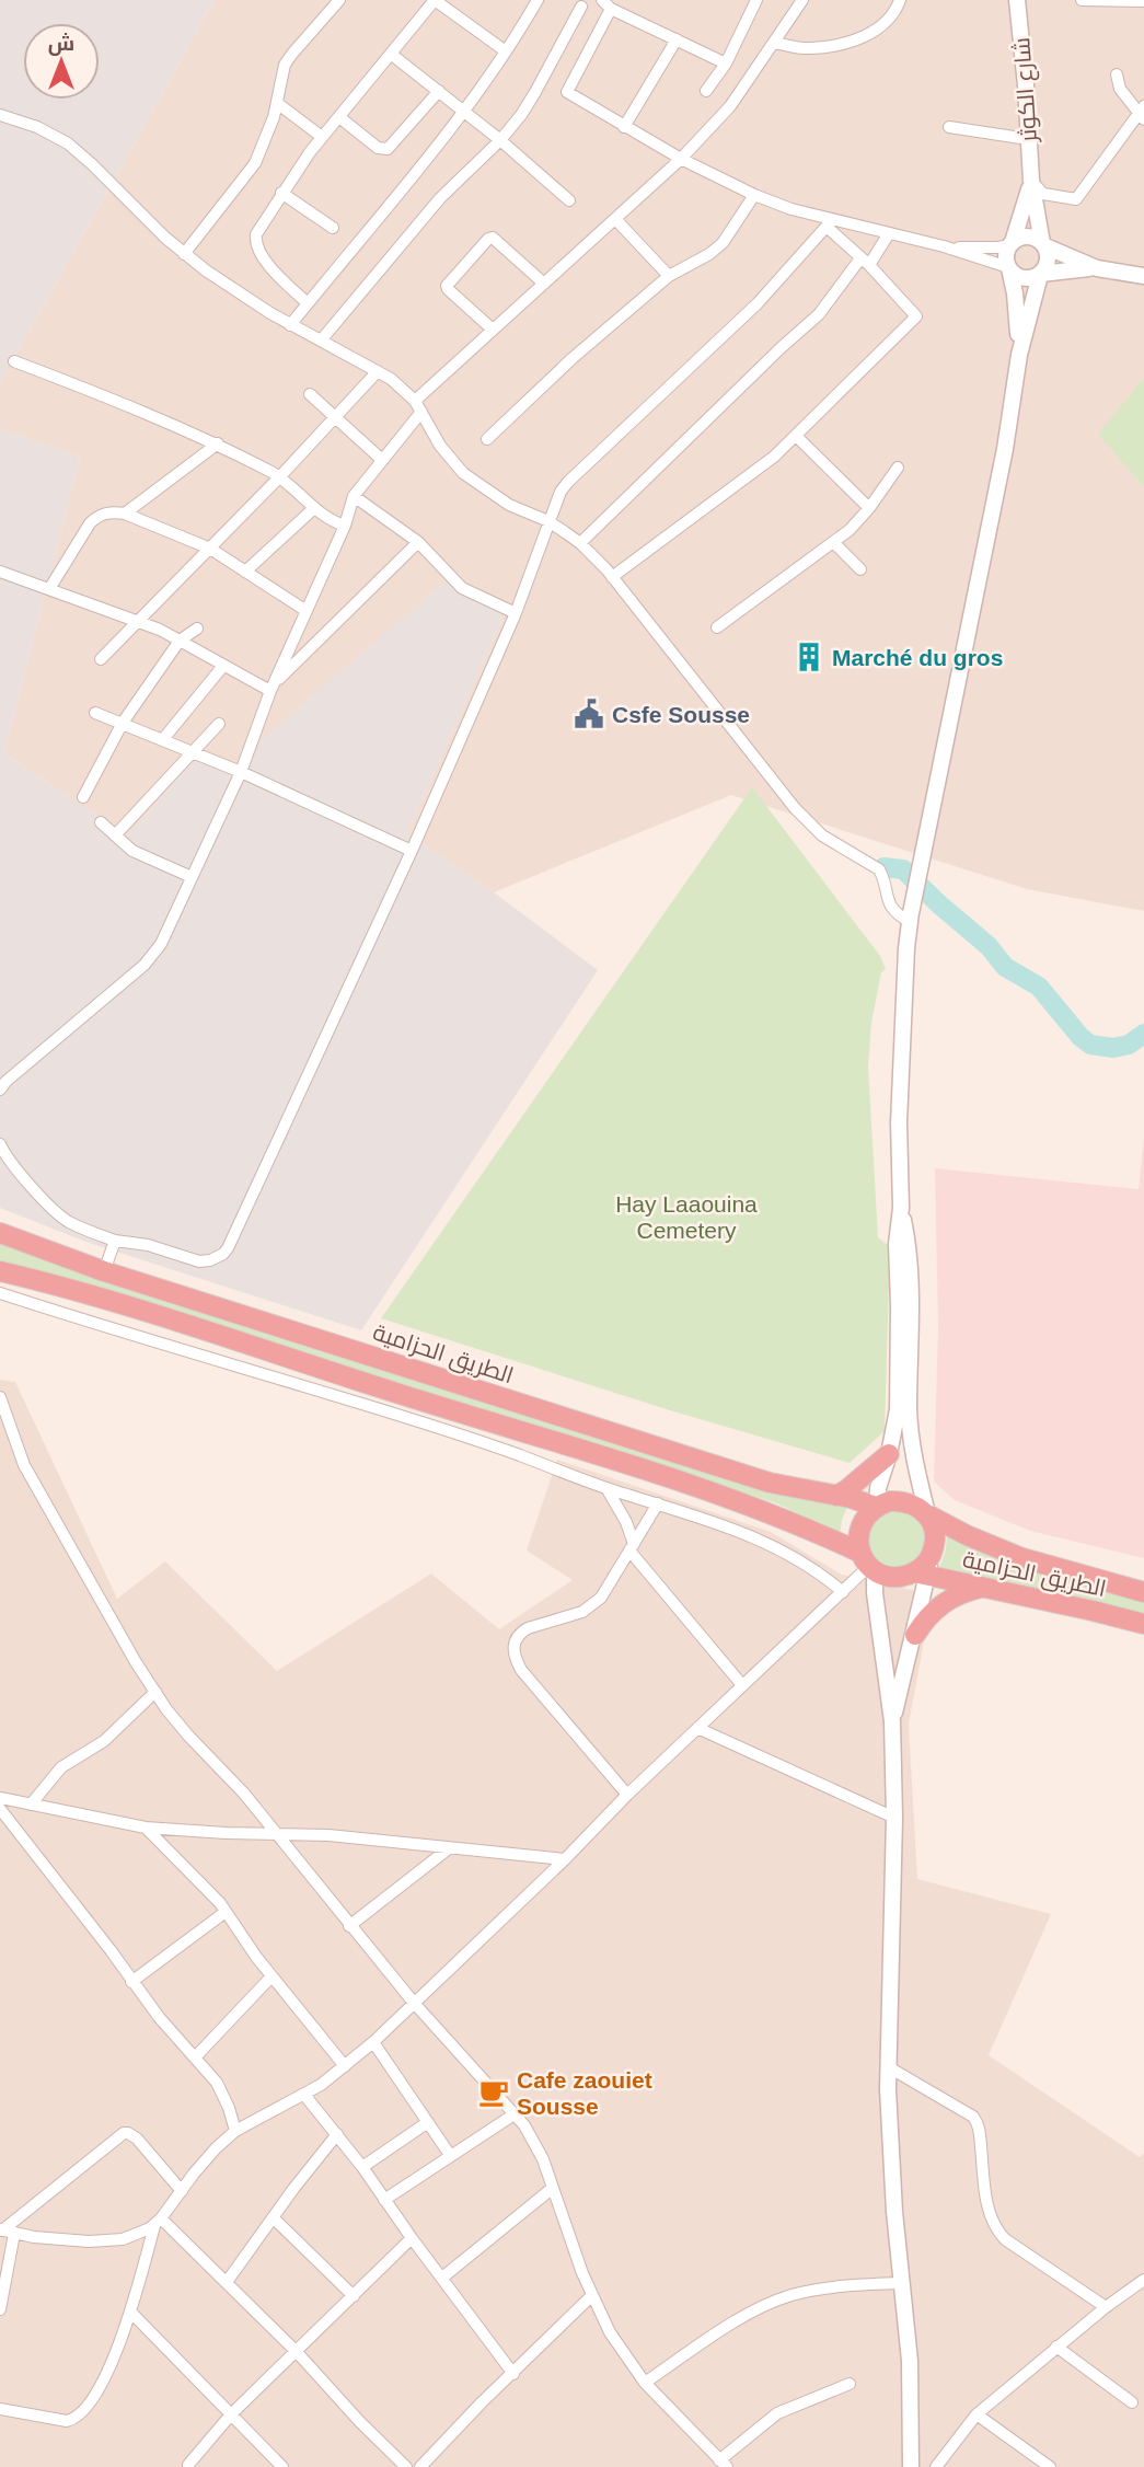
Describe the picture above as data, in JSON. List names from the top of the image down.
{
  "streets": {
    "highway": ["الطريق الحزامية"],
    "main road": ["شارع الكوثر"]
  },
  "parks": ["Hay Laaouina Cemetery"],
  "places": {
    "building": ["Marché du gros"],
    "public building": ["Csfe Sousse"],
    "cafe": ["Cafe zaouiet Sousse"]
  },
  "north": "top"
}
